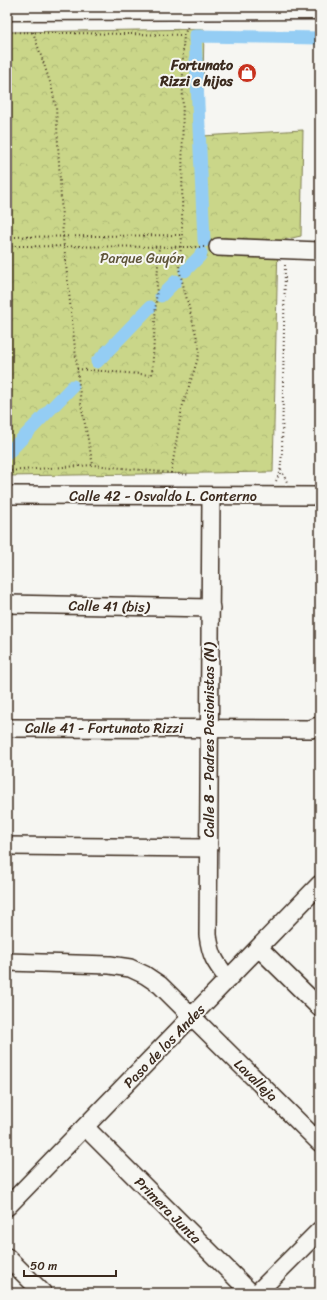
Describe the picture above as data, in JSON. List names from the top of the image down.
{
  "streets": {
    "street": [
      "Calle 42 - Osvaldo L. Conterno",
      "Calle 41 (bis)",
      "Calle 41 - Fortunato Rizzi",
      "Calle 8 - Padres Pasionistas (N)",
      "Paso de los Andes",
      "Lavalleja",
      "Primera Junta"
    ]
  },
  "crossings": [
    ["Calle 42 - Osvaldo L. Conterno", "Calle 8 - Padres Pasionistas (N)"],
    ["Calle 41 (bis)", "Calle 8 - Padres Pasionistas (N)"],
    ["Calle 41 - Fortunato Rizzi", "Calle 8 - Padres Pasionistas (N)"],
    ["Calle 8 - Padres Pasionistas (N)", "Paso de los Andes"],
    ["Paso de los Andes", "Lavalleja"],
    ["Paso de los Andes", "Primera Junta"]
  ],
  "parks": ["Parque Guyón"],
  "places": {
    "shop": ["Fortunato Rizzi e hijos"]
  },
  "scale_bar": "50 m"
}
